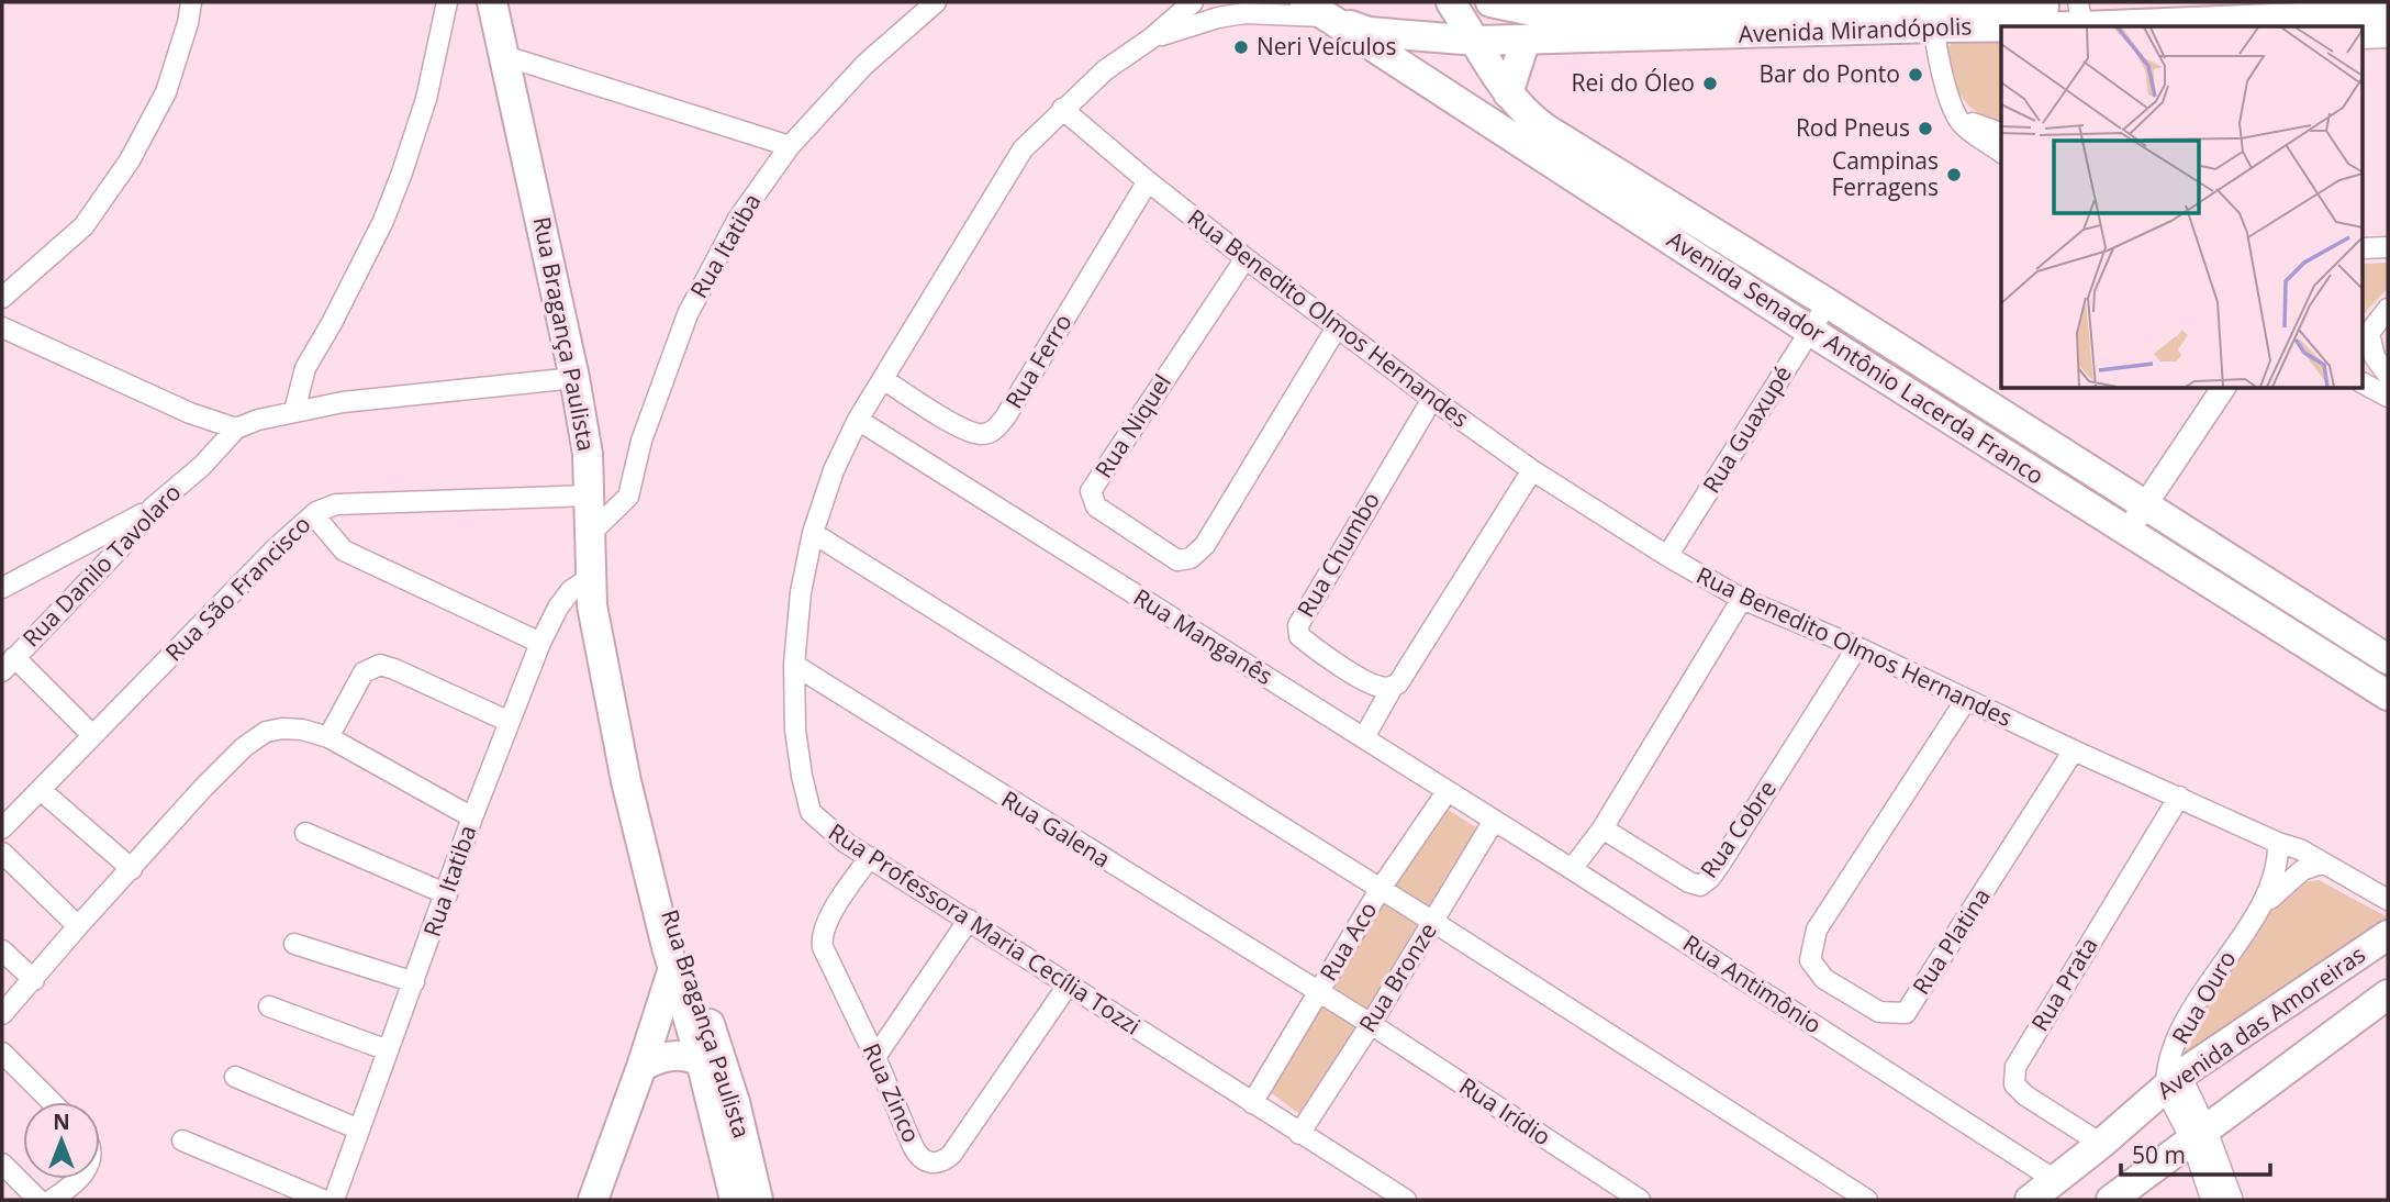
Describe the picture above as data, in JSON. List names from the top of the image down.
{
  "streets": {
    "main road": [
      "Avenida Mirandópolis",
      "Rua Bragança Paulista",
      "Avenida Senador Antônio Lacerda Franco",
      "Avenida das Amoreiras"
    ],
    "street": [
      "Rua Itatiba",
      "Rua Benedito Olmos Hernandes",
      "Rua Ferro",
      "Rua Niquel",
      "Rua Guaxupé",
      "Rua Chumbo",
      "Rua Danilo Tavolaro",
      "Rua São Francisco",
      "Rua Manganês",
      "Rua Galena",
      "Rua Cobre",
      "Rua Professora Maria Cecília Tozzi",
      "Rua Aco",
      "Rua Platina",
      "Rua Bronze",
      "Rua Antimônio",
      "Rua Prata",
      "Rua Ouro",
      "Rua Zinco",
      "Rua Irídio"
    ]
  },
  "crossings": [
    ["Avenida Mirandópolis", "Avenida Senador Antônio Lacerda Franco"],
    ["Avenida Mirandópolis", "Rua Professora Maria Cecília Tozzi"],
    ["Rua Itatiba", "Rua Bragança Paulista"],
    ["Rua Benedito Olmos Hernandes", "Rua Ferro"],
    ["Rua Benedito Olmos Hernandes", "Rua Niquel"],
    ["Rua Benedito Olmos Hernandes", "Rua Guaxupé"],
    ["Rua Benedito Olmos Hernandes", "Rua Chumbo"],
    ["Rua Benedito Olmos Hernandes", "Rua Cobre"],
    ["Rua Benedito Olmos Hernandes", "Rua Professora Maria Cecília Tozzi"],
    ["Rua Benedito Olmos Hernandes", "Rua Platina"],
    ["Rua Benedito Olmos Hernandes", "Rua Prata"],
    ["Rua Benedito Olmos Hernandes", "Rua Ouro"],
    ["Rua Bragança Paulista", "Rua São Francisco"],
    ["Avenida Senador Antônio Lacerda Franco", "Rua Guaxupé"],
    ["Avenida Senador Antônio Lacerda Franco", "Rua Professora Maria Cecília Tozzi"],
    ["Rua Ferro", "Rua Professora Maria Cecília Tozzi"],
    ["Rua Manganês", "Rua Professora Maria Cecília Tozzi"],
    ["Rua Manganês", "Rua Antimônio"],
    ["Rua Galena", "Rua Professora Maria Cecília Tozzi"],
    ["Rua Galena", "Rua Aco"],
    ["Rua Galena", "Rua Bronze"],
    ["Rua Galena", "Rua Irídio"],
    ["Rua Professora Maria Cecília Tozzi", "Rua Bronze"],
    ["Rua Professora Maria Cecília Tozzi", "Rua Zinco"],
    ["Rua Bronze", "Rua Antimônio"],
    ["Rua Bronze", "Rua Irídio"],
    ["Rua Antimônio", "Avenida das Amoreiras"],
    ["Rua Prata", "Avenida das Amoreiras"],
    ["Rua Ouro", "Avenida das Amoreiras"]
  ],
  "places": [
    "Neri Veículos",
    "Bar do Ponto",
    "Rei do Óleo",
    "Rod Pneus",
    "Campinas Ferragens"
  ],
  "scale_bar": "50 m",
  "north": "top"
}
